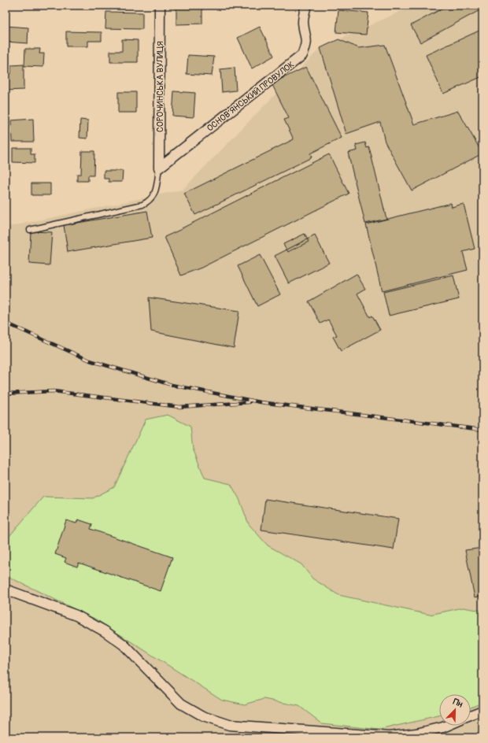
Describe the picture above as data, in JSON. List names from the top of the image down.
{
  "streets": {
    "street": ["СОРОЧИНСЬКА ВУЛИЦЯ", "ОСНОВ’ЯНСЬКИЙ ПРОВУЛОК"]
  },
  "crossings": [
    ["СОРОЧИНСЬКА ВУЛИЦЯ", "ОСНОВ’ЯНСЬКИЙ ПРОВУЛОК"]
  ],
  "north": "top right"
}
